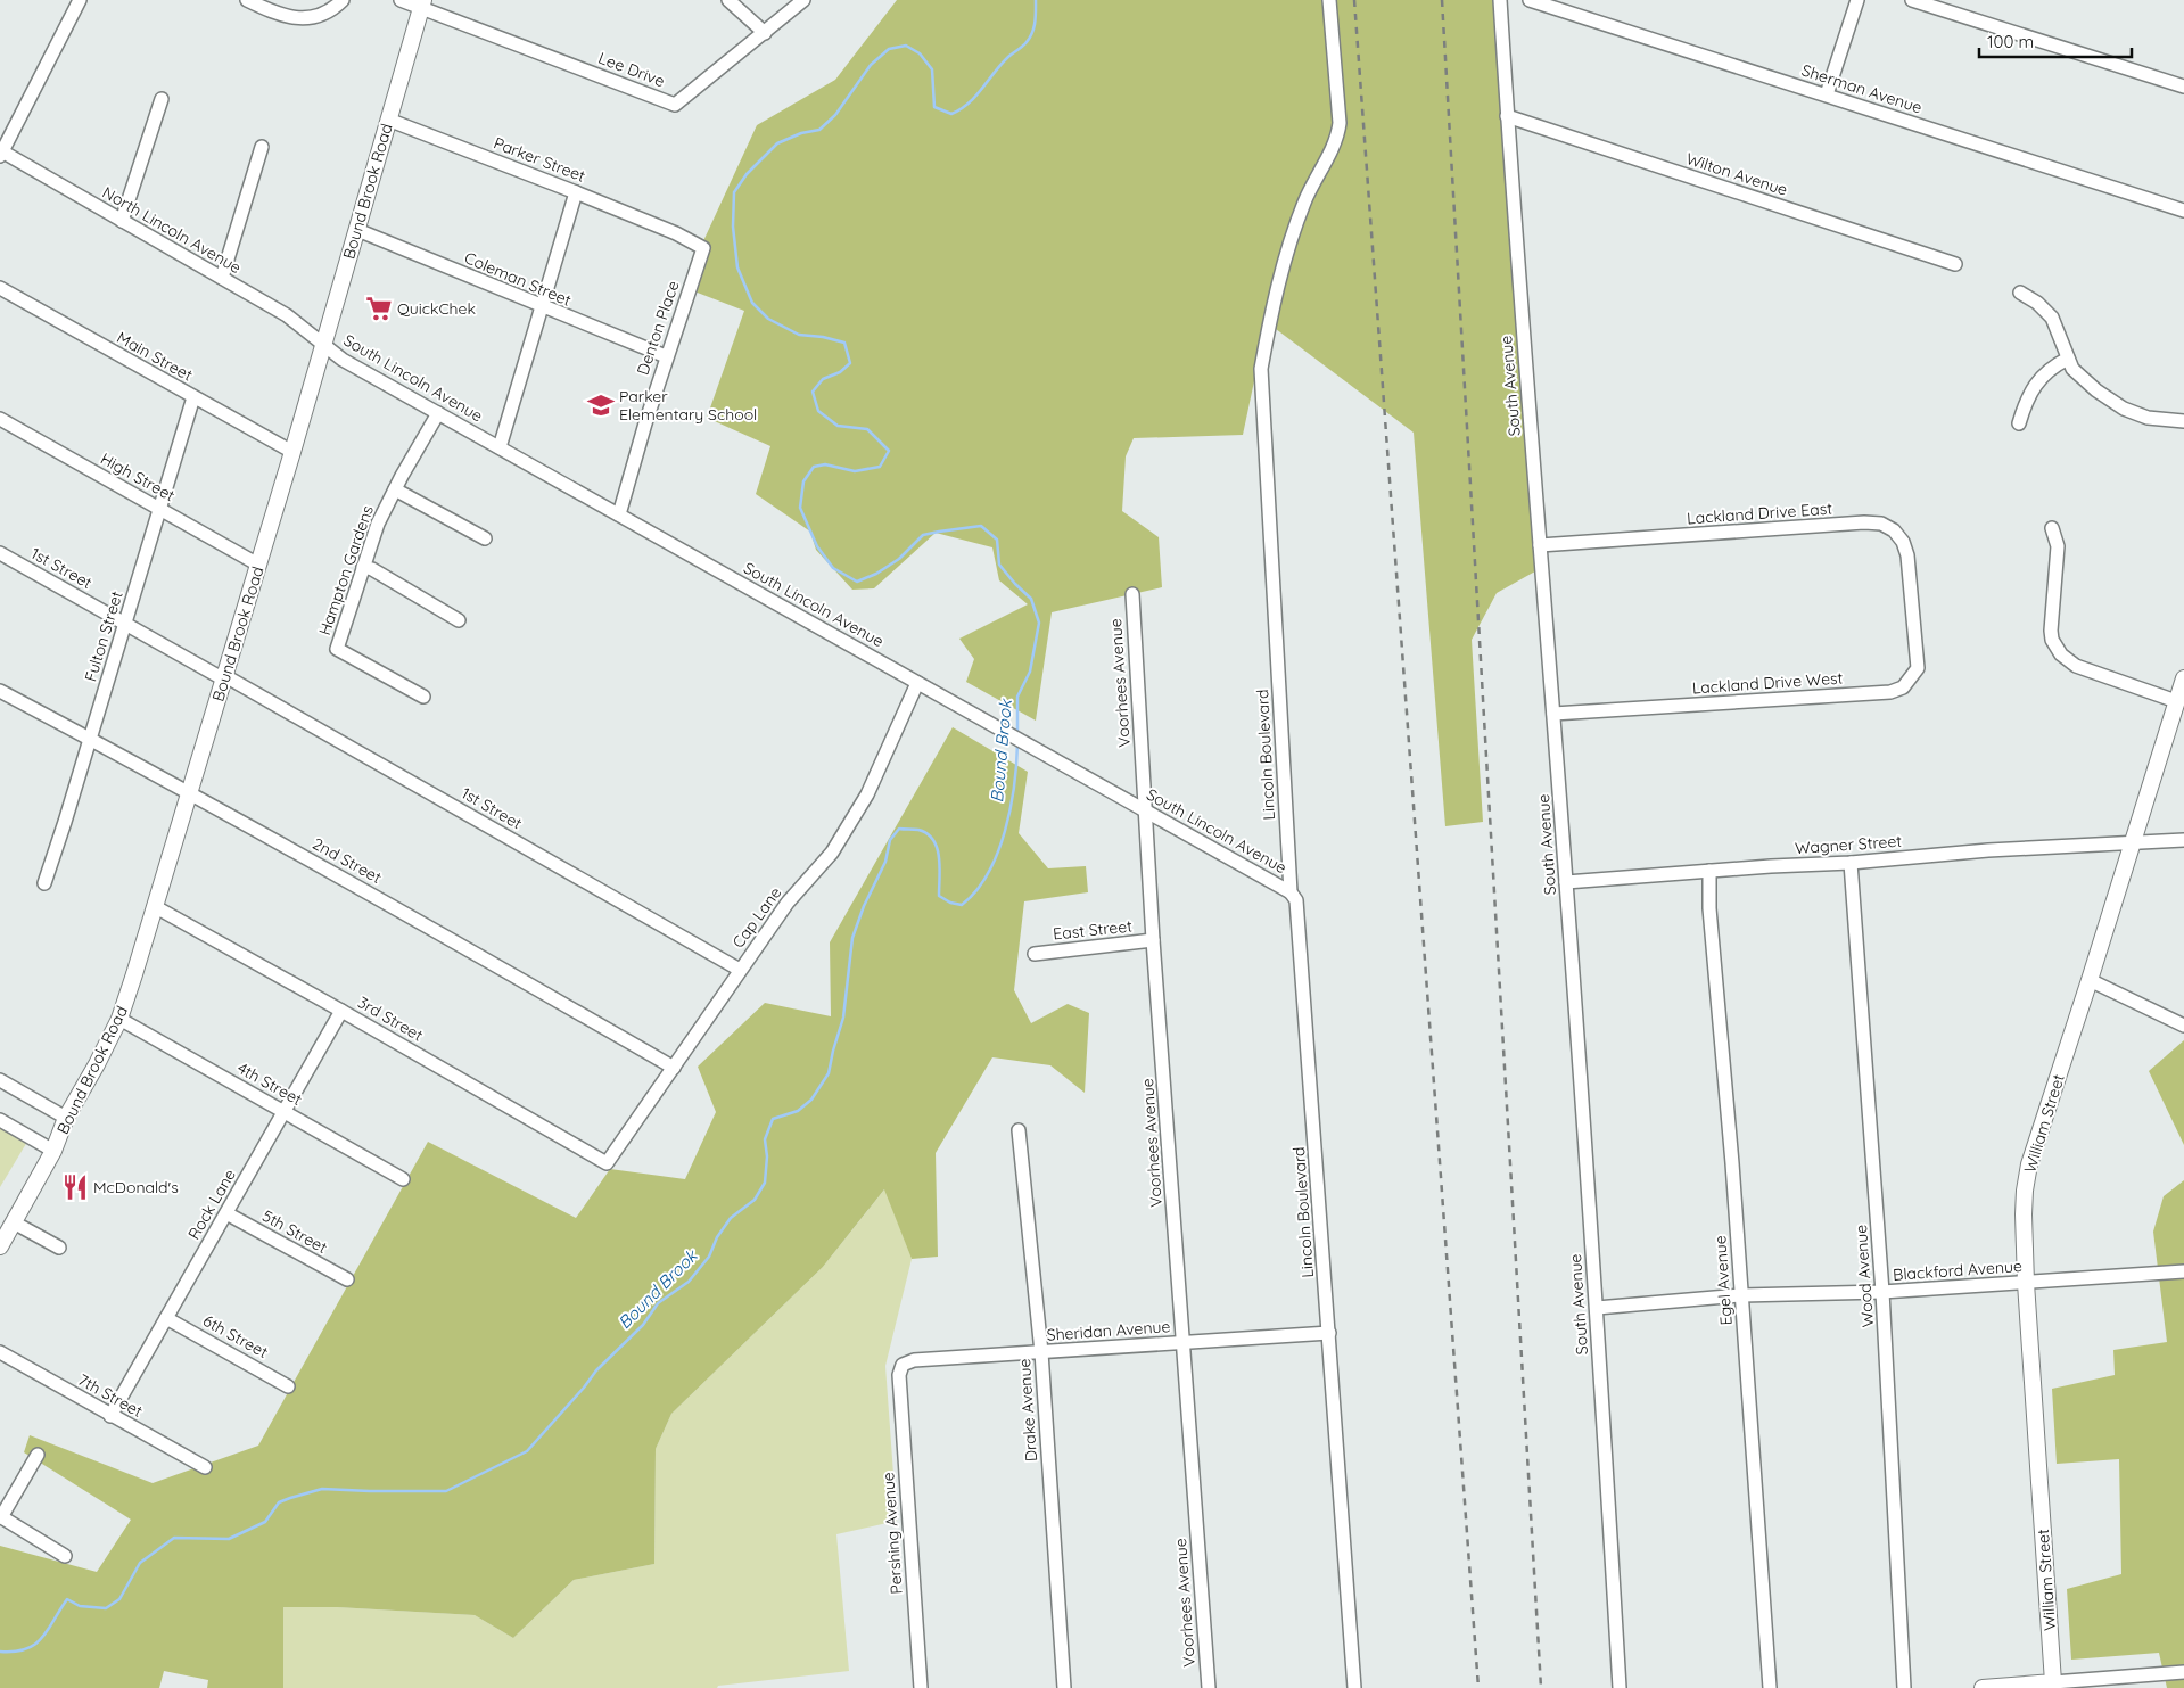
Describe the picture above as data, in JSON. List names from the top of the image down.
{
  "streets": {
    "main road": ["Bound Brook Road", "William Street"],
    "street": [
      "Lee Drive",
      "Sherman Avenue",
      "Parker Street",
      "Wilton Avenue",
      "North Lincoln Avenue",
      "Coleman Street",
      "Denton Place",
      "Main Street",
      "South Lincoln Avenue",
      "South Avenue",
      "High Street",
      "Lackland Drive East",
      "1st Street",
      "Hampton Gardens",
      "Fulton Street",
      "Voorhees Avenue",
      "Lackland Drive West",
      "Lincoln Boulevard",
      "Wagner Street",
      "2nd Street",
      "Cap Lane",
      "East Street",
      "3rd Street",
      "4th Street",
      "Rock Lane",
      "5th Street",
      "Blackford Avenue",
      "Wood Avenue",
      "Egel Avenue",
      "Sheridan Avenue",
      "6th Street",
      "7th Street",
      "Drake Avenue",
      "Pershing Avenue"
    ]
  },
  "crossings": [
    ["Lee Drive", "Bound Brook Road"],
    ["Parker Street", "Bound Brook Road"],
    ["Parker Street", "Denton Place"],
    ["Wilton Avenue", "South Avenue"],
    ["Bound Brook Road", "North Lincoln Avenue"],
    ["Bound Brook Road", "Coleman Street"],
    ["Bound Brook Road", "Main Street"],
    ["Bound Brook Road", "South Lincoln Avenue"],
    ["Bound Brook Road", "High Street"],
    ["Bound Brook Road", "1st Street"],
    ["Bound Brook Road", "2nd Street"],
    ["Bound Brook Road", "3rd Street"],
    ["Bound Brook Road", "4th Street"],
    ["North Lincoln Avenue", "South Lincoln Avenue"],
    ["Coleman Street", "Denton Place"],
    ["Denton Place", "South Lincoln Avenue"],
    ["Main Street", "Fulton Street"],
    ["South Lincoln Avenue", "Hampton Gardens"],
    ["South Lincoln Avenue", "Voorhees Avenue"],
    ["South Lincoln Avenue", "Lincoln Boulevard"],
    ["South Lincoln Avenue", "Cap Lane"],
    ["South Avenue", "Lackland Drive East"],
    ["South Avenue", "Lackland Drive West"],
    ["South Avenue", "Wagner Street"],
    ["South Avenue", "Blackford Avenue"],
    ["High Street", "Fulton Street"],
    ["Lackland Drive East", "Lackland Drive West"],
    ["1st Street", "Fulton Street"],
    ["1st Street", "Cap Lane"],
    ["Fulton Street", "2nd Street"],
    ["Voorhees Avenue", "East Street"],
    ["Voorhees Avenue", "Sheridan Avenue"],
    ["Lincoln Boulevard", "Sheridan Avenue"],
    ["Wagner Street", "William Street"],
    ["Wagner Street", "Wood Avenue"],
    ["Wagner Street", "Egel Avenue"],
    ["2nd Street", "Cap Lane"],
    ["Cap Lane", "3rd Street"],
    ["3rd Street", "Rock Lane"],
    ["4th Street", "Rock Lane"],
    ["William Street", "Blackford Avenue"],
    ["Rock Lane", "5th Street"],
    ["Rock Lane", "6th Street"],
    ["Rock Lane", "7th Street"],
    ["Blackford Avenue", "Wood Avenue"],
    ["Blackford Avenue", "Egel Avenue"],
    ["Sheridan Avenue", "Drake Avenue"],
    ["Sheridan Avenue", "Pershing Avenue"]
  ],
  "water": ["Bound Brook"],
  "places": {
    "supermarket": ["QuickChek"],
    "school or university": ["Parker Elementary School"],
    "restaurant": ["McDonald's"]
  },
  "scale_bar": "100 m"
}
